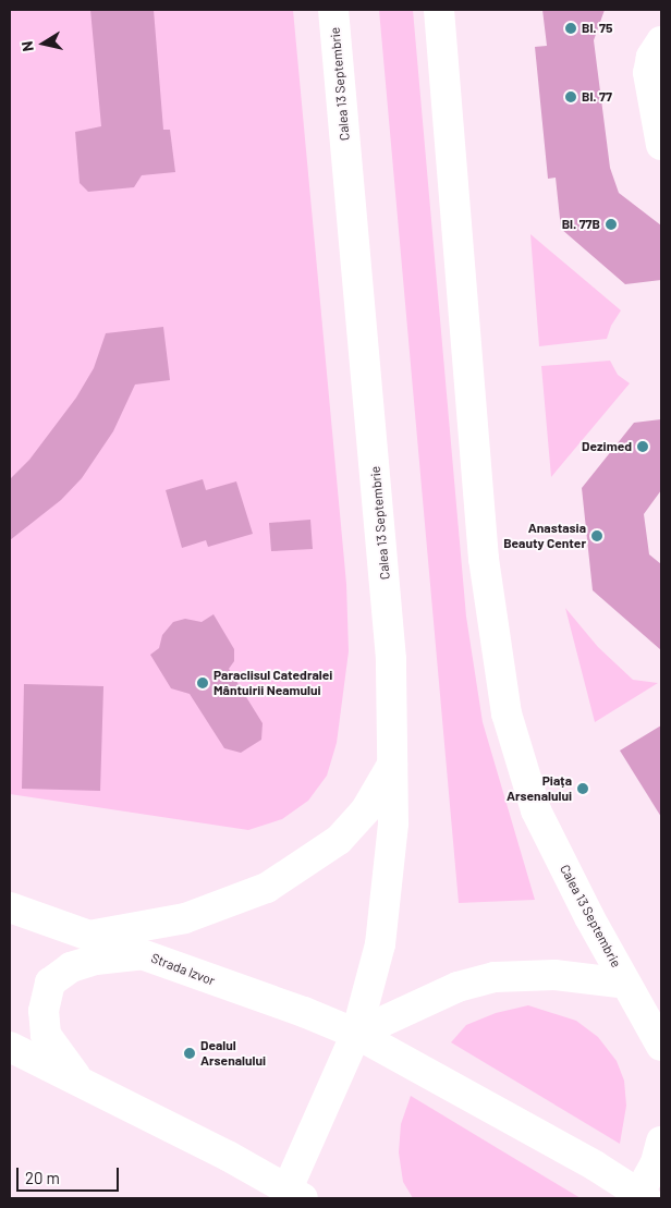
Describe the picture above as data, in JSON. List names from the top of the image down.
{
  "streets": {
    "main road": ["Calea 13 Septembrie", "Strada Izvor"]
  },
  "crossings": [
    ["Calea 13 Septembrie", "Strada Izvor"]
  ],
  "places": [
    "Bl. 75",
    "Bl. 77",
    "Bl. 77B",
    "Dezimed",
    "Anastasia Beauty Center",
    "Paraclisul Catedralei Mântuirii Neamului",
    "Piața Arsenalului",
    "Dealul Arsenalului"
  ],
  "scale_bar": "20 m",
  "north": "left"
}
